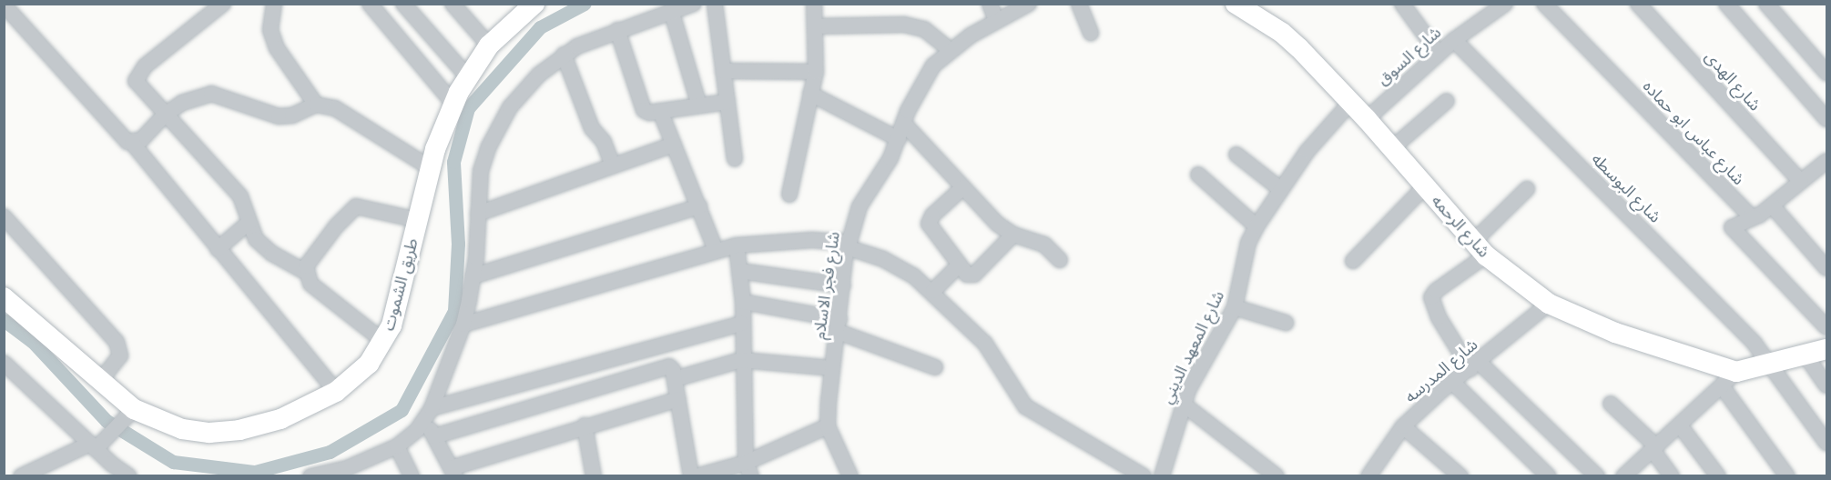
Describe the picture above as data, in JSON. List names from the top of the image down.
{
  "streets": {
    "street": [
      "شارع السوق",
      "شارع الهدى",
      "شارع عباس ابو حماده",
      "شارع البوسطه",
      "شارع الرحمه",
      "طريق الشموت",
      "شارع فجر الاسلام",
      "شارع المعهد الديني",
      "شارع المدرسه"
    ]
  },
  "crossings": [
    ["شارع السوق", "شارع البوسطه"],
    ["شارع السوق", "شارع الرحمه"],
    ["شارع البوسطه", "شارع الرحمه"],
    ["شارع الرحمه", "شارع المعهد الديني"],
    ["شارع الرحمه", "شارع المدرسه"]
  ]
}
